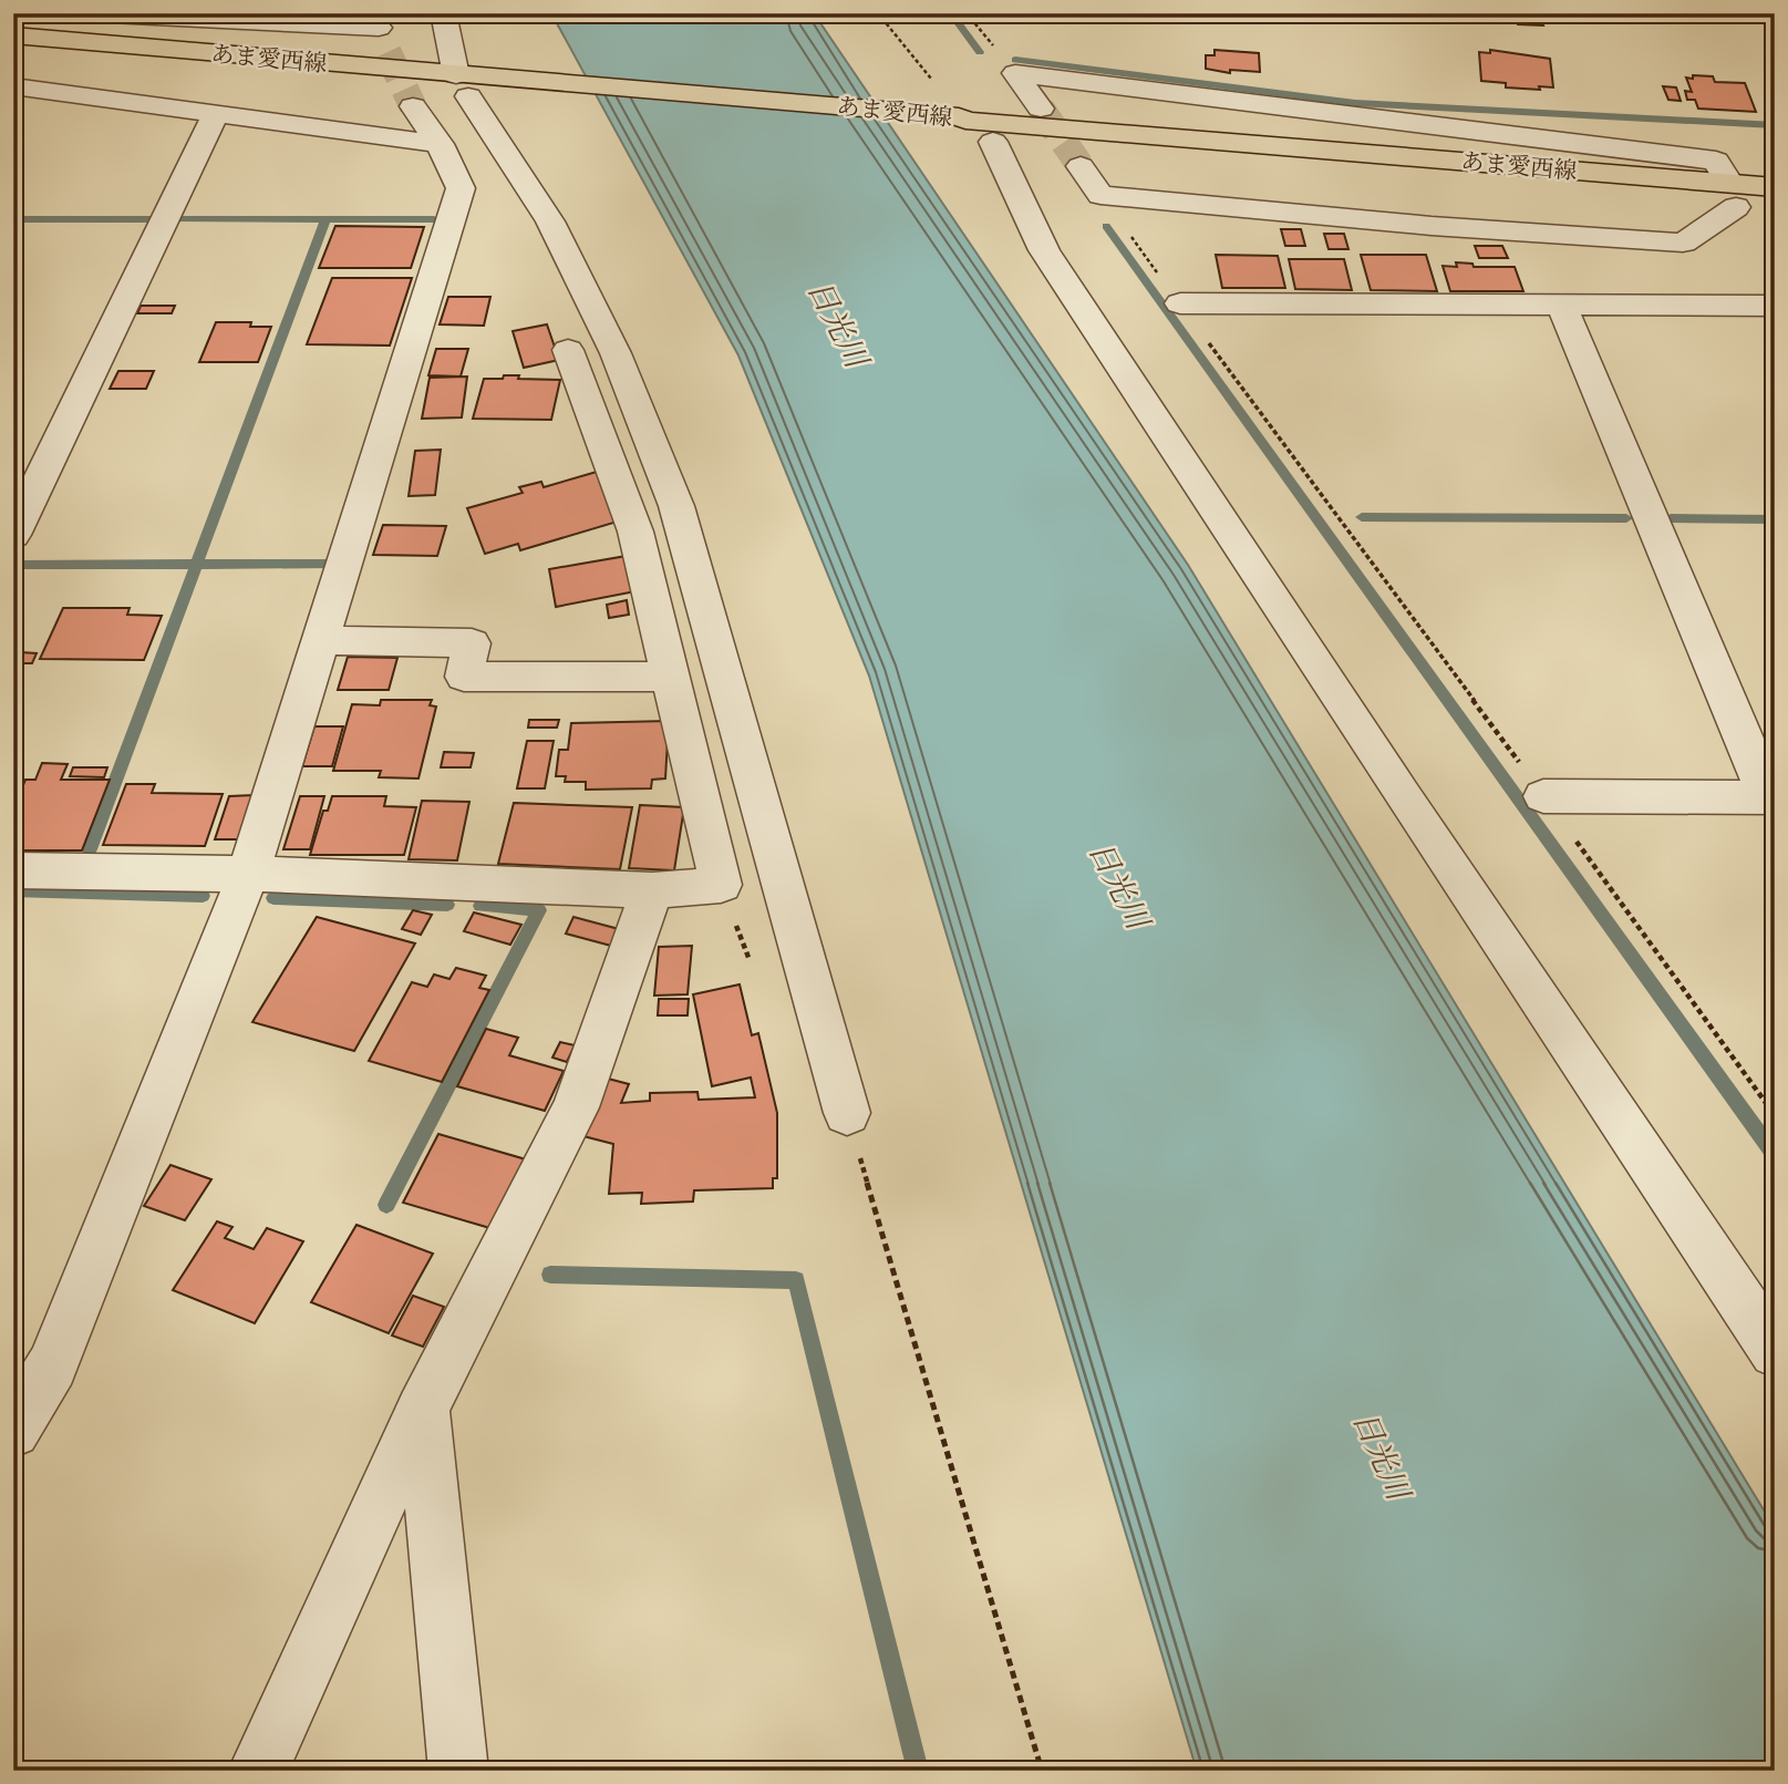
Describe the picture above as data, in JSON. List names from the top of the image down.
{
  "streets": {
    "main road": ["あま愛西線"]
  },
  "water": ["日光川"]
}
